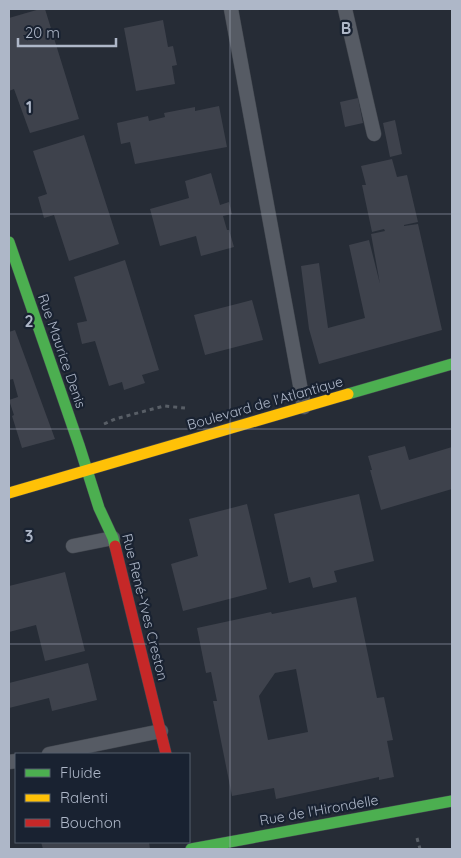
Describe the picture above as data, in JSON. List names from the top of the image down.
{
  "streets": {
    "street": [
      "Rue Maurice Denis",
      "Boulevard de l'Atlantique",
      "Rue René-Yves Creston",
      "Rue de l'Hirondelle"
    ]
  },
  "crossings": [
    ["Rue Maurice Denis", "Boulevard de l'Atlantique"],
    ["Rue Maurice Denis", "Rue René-Yves Creston"],
    ["Boulevard de l'Atlantique", "Rue René-Yves Creston"]
  ],
  "legend": ["Fluide", "Ralenti", "Bouchon"],
  "scale_bar": "20 m",
  "grid": {
    "columns": ["B"],
    "rows": ["1", "2", "3"]
  }
}
